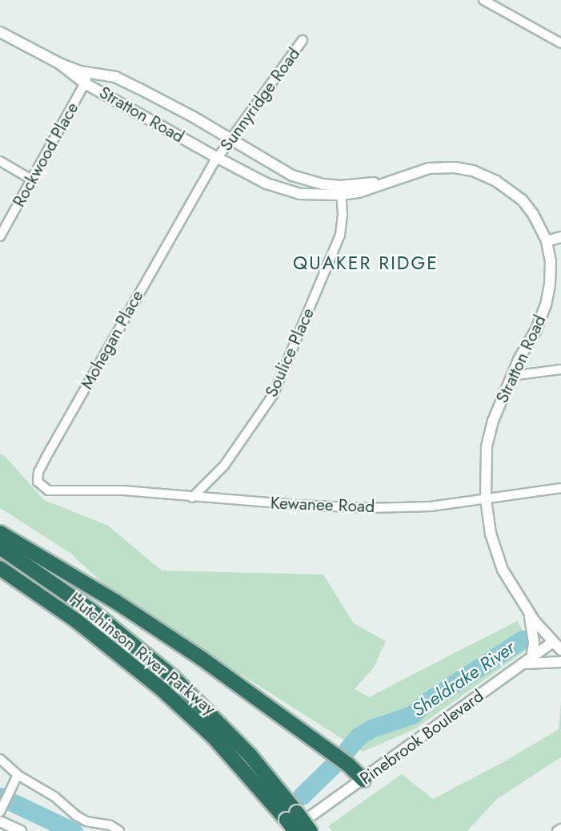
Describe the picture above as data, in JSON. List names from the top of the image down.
{
  "streets": {
    "highway": ["Hutchinson River Parkway"],
    "street": [
      "Sunnyridge Road",
      "Stratton Road",
      "Rockwood Place",
      "Mohegan Place",
      "Soulice Place",
      "Kewanee Road",
      "Pinebrook Boulevard"
    ]
  },
  "crossings": [
    ["Sunnyridge Road", "Stratton Road"],
    ["Sunnyridge Road", "Mohegan Place"],
    ["Stratton Road", "Rockwood Place"],
    ["Stratton Road", "Mohegan Place"],
    ["Stratton Road", "Soulice Place"],
    ["Stratton Road", "Kewanee Road"],
    ["Stratton Road", "Pinebrook Boulevard"],
    ["Mohegan Place", "Kewanee Road"],
    ["Soulice Place", "Kewanee Road"],
    ["Hutchinson River Parkway", "Pinebrook Boulevard"]
  ],
  "districts": ["QUAKER RIDGE"],
  "water": ["Sheldrake River"]
}
